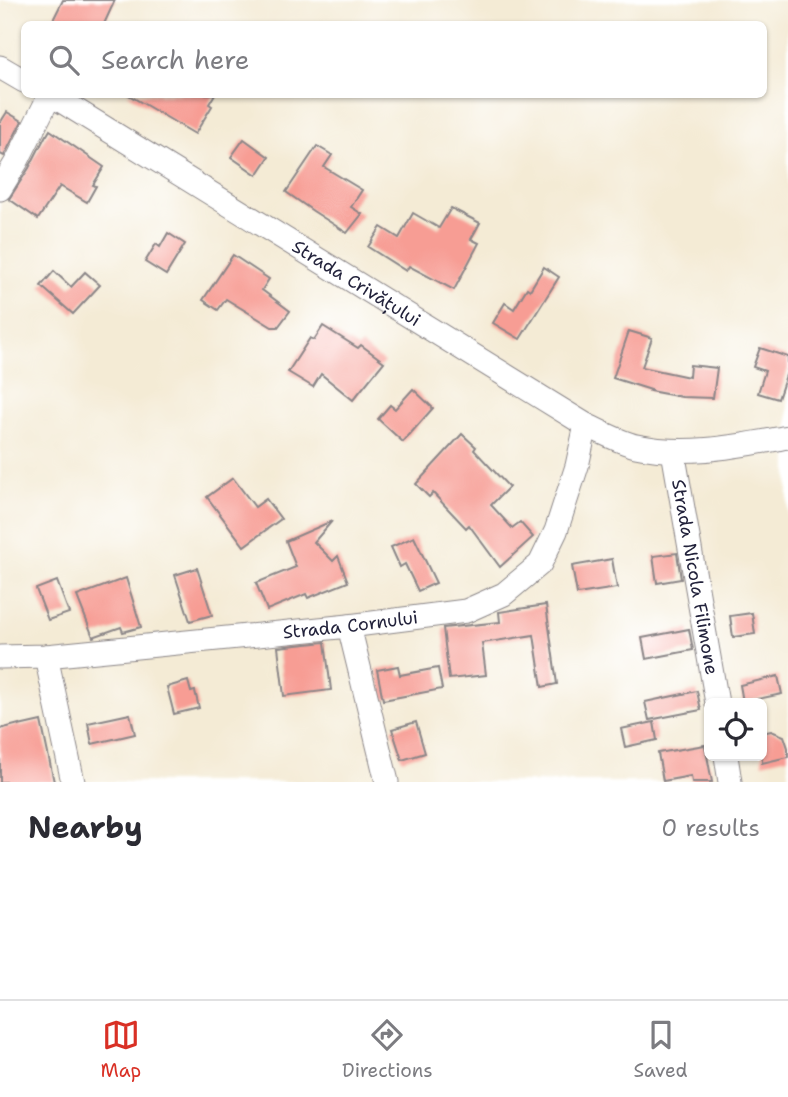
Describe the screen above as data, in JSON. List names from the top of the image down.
{
  "streets": {
    "street": ["Strada Crivățului", "Strada Nicola Filimone", "Strada Cornului"]
  },
  "crossings": [
    ["Strada Crivățului", "Strada Nicola Filimone"],
    ["Strada Crivățului", "Strada Cornului"]
  ],
  "page": {
    "search": "Search here",
    "heading": ["Nearby", "0 results"],
    "nav": ["Map", "Directions", "Saved"]
  }
}
